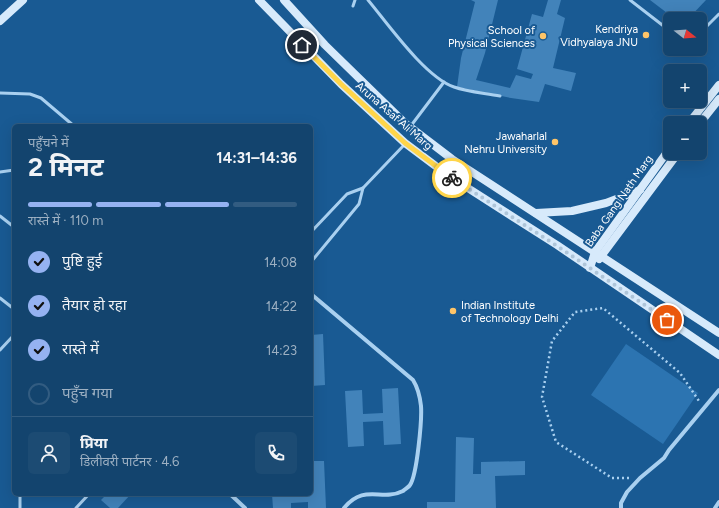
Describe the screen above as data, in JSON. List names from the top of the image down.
{
  "streets": {
    "main road": ["Aruna Asaf Ali Marg", "Baba Gang Nath Marg"]
  },
  "crossings": [
    ["Aruna Asaf Ali Marg", "Baba Gang Nath Marg"]
  ],
  "places": [
    "Kendriya Vidhyalaya JNU",
    "School of Physical Sciences",
    "Jawaharlal Nehru University",
    "Indian Institute of Technology Delhi"
  ],
  "north": "right",
  "page": {
    "map_buttons": ["+", "−"],
    "heading": ["2 मिनट", "पहुँचने में", "14:31–14:36"],
    "panel": ["प्रिया", "डिलीवरी पार्टनर · 4.6"],
    "bar": "रास्ते में · 110 m",
    "list": [
      ["पुष्टि हुई", "14:08"],
      ["तैयार हो रहा", "14:22"],
      ["रास्ते में", "14:23"],
      "पहुँच गया"
    ]
  }
}
